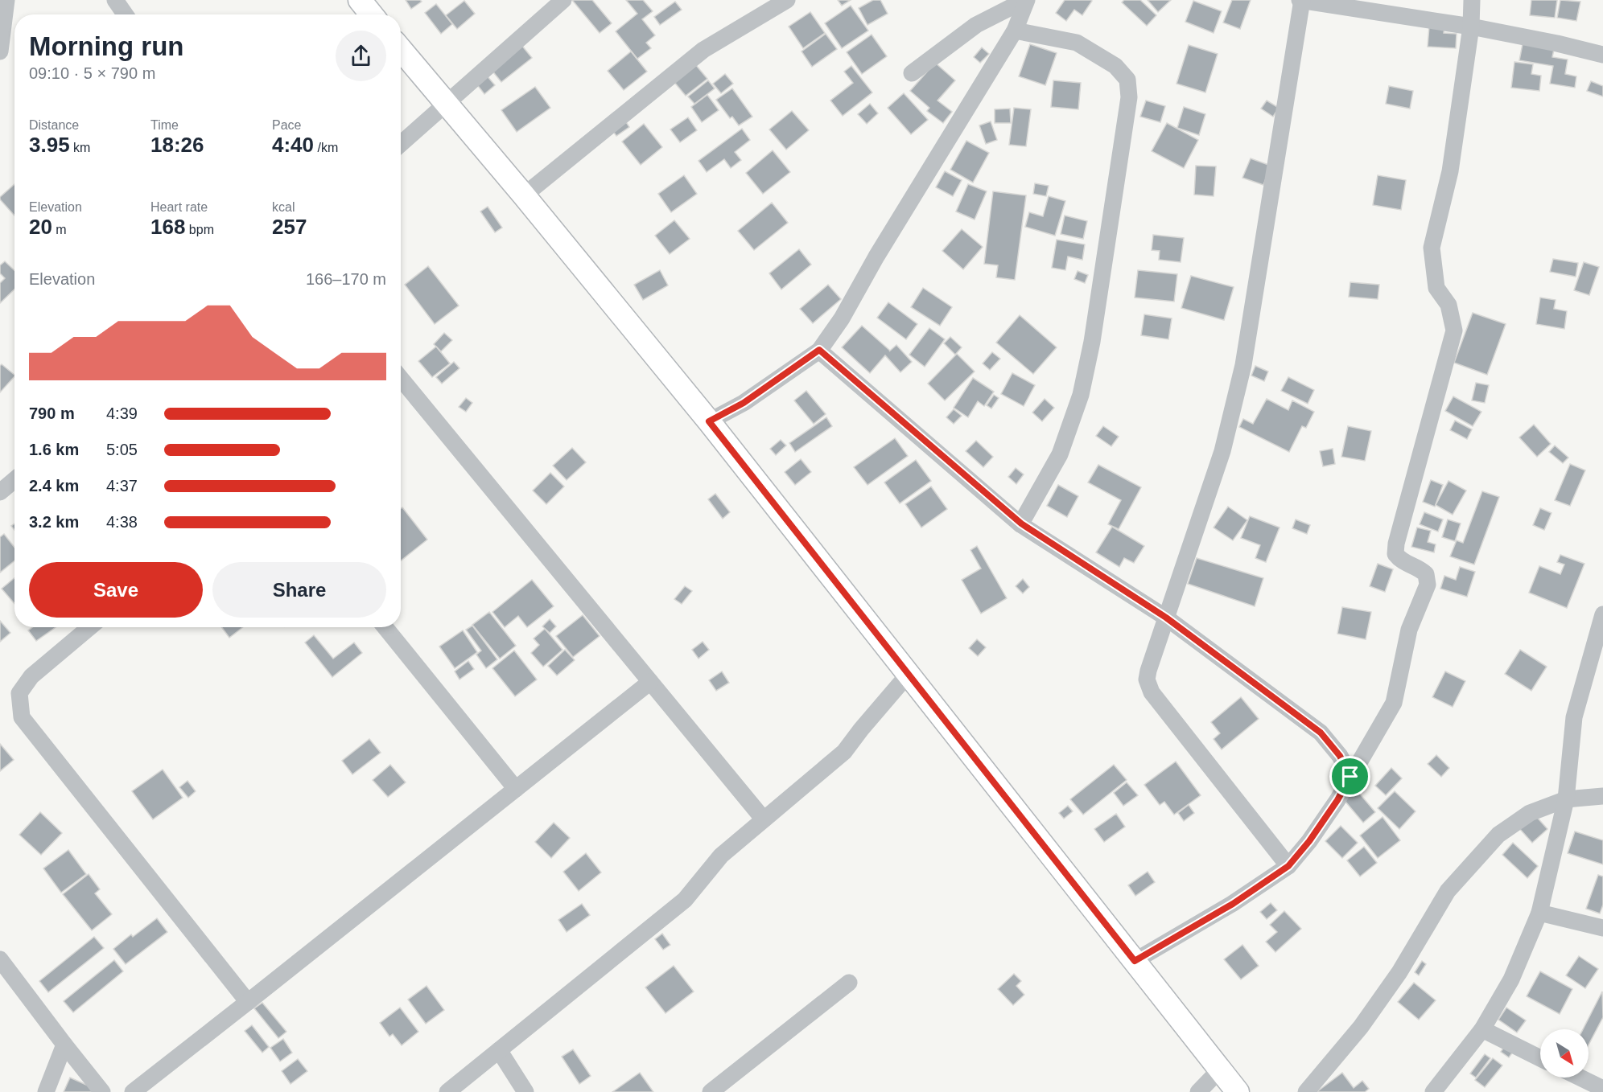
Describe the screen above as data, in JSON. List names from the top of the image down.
{
  "north": "bottom right",
  "page": {
    "heading": ["Morning run", "09:10 · 5 × 790 m"],
    "stats": [
      ["Distance", "3.95 km"],
      ["Time", "18:26"],
      ["Pace", "4:40 /km"],
      ["Elevation", "20 m"],
      ["Heart rate", "168 bpm"],
      ["kcal", "257"]
    ],
    "chart": ["Elevation", "166–170 m"],
    "list": [
      {
        "name": "790 m",
        "note": "4:39"
      },
      {
        "name": "1.6 km",
        "note": "5:05"
      },
      {
        "name": "2.4 km",
        "note": "4:37"
      },
      {
        "name": "3.2 km",
        "note": "4:38"
      }
    ],
    "buttons": ["Save", "Share"]
  }
}
